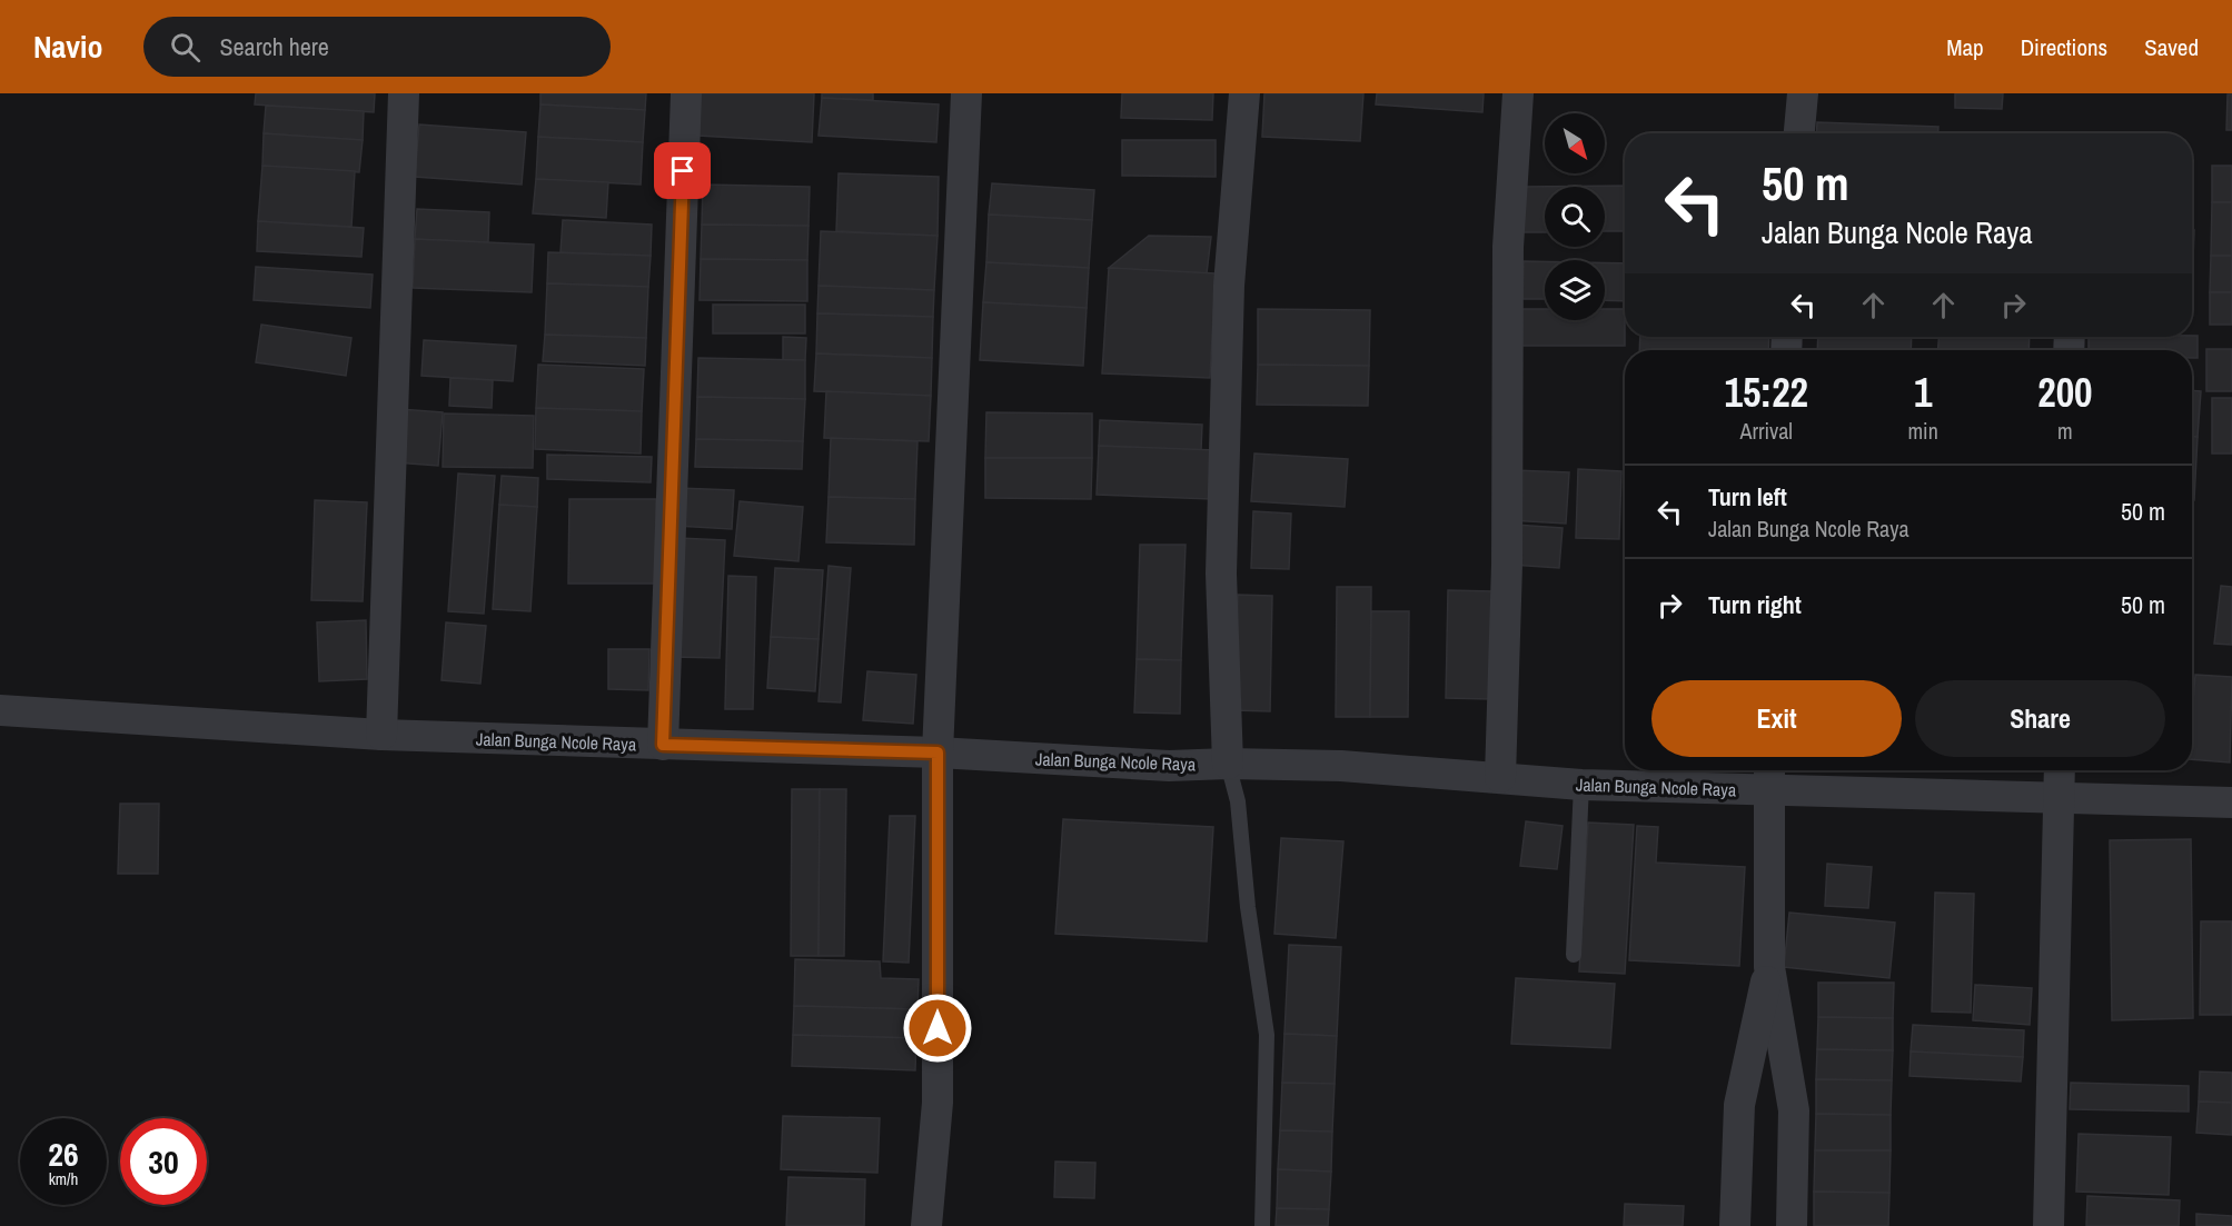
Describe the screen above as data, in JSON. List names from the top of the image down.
{
  "streets": {
    "street": ["Jalan Bunga Ncole Raya"]
  },
  "north": "bottom right",
  "page": {
    "header": "Navio",
    "search": "Search here",
    "nav": ["Map", "Directions", "Saved"],
    "turn": ["50 m", "Jalan Bunga Ncole Raya"],
    "eta": [
      "15:22",
      "Arrival",
      "1",
      "min",
      "200",
      "m"
    ],
    "list": [
      {
        "name": "Turn left",
        "note": "Jalan Bunga Ncole Raya",
        "value": "50 m"
      },
      {
        "name": "Turn right",
        "value": "50 m"
      }
    ],
    "buttons": ["Exit", "Share"],
    "speed": "26 km/h",
    "limit": "30"
  }
}
